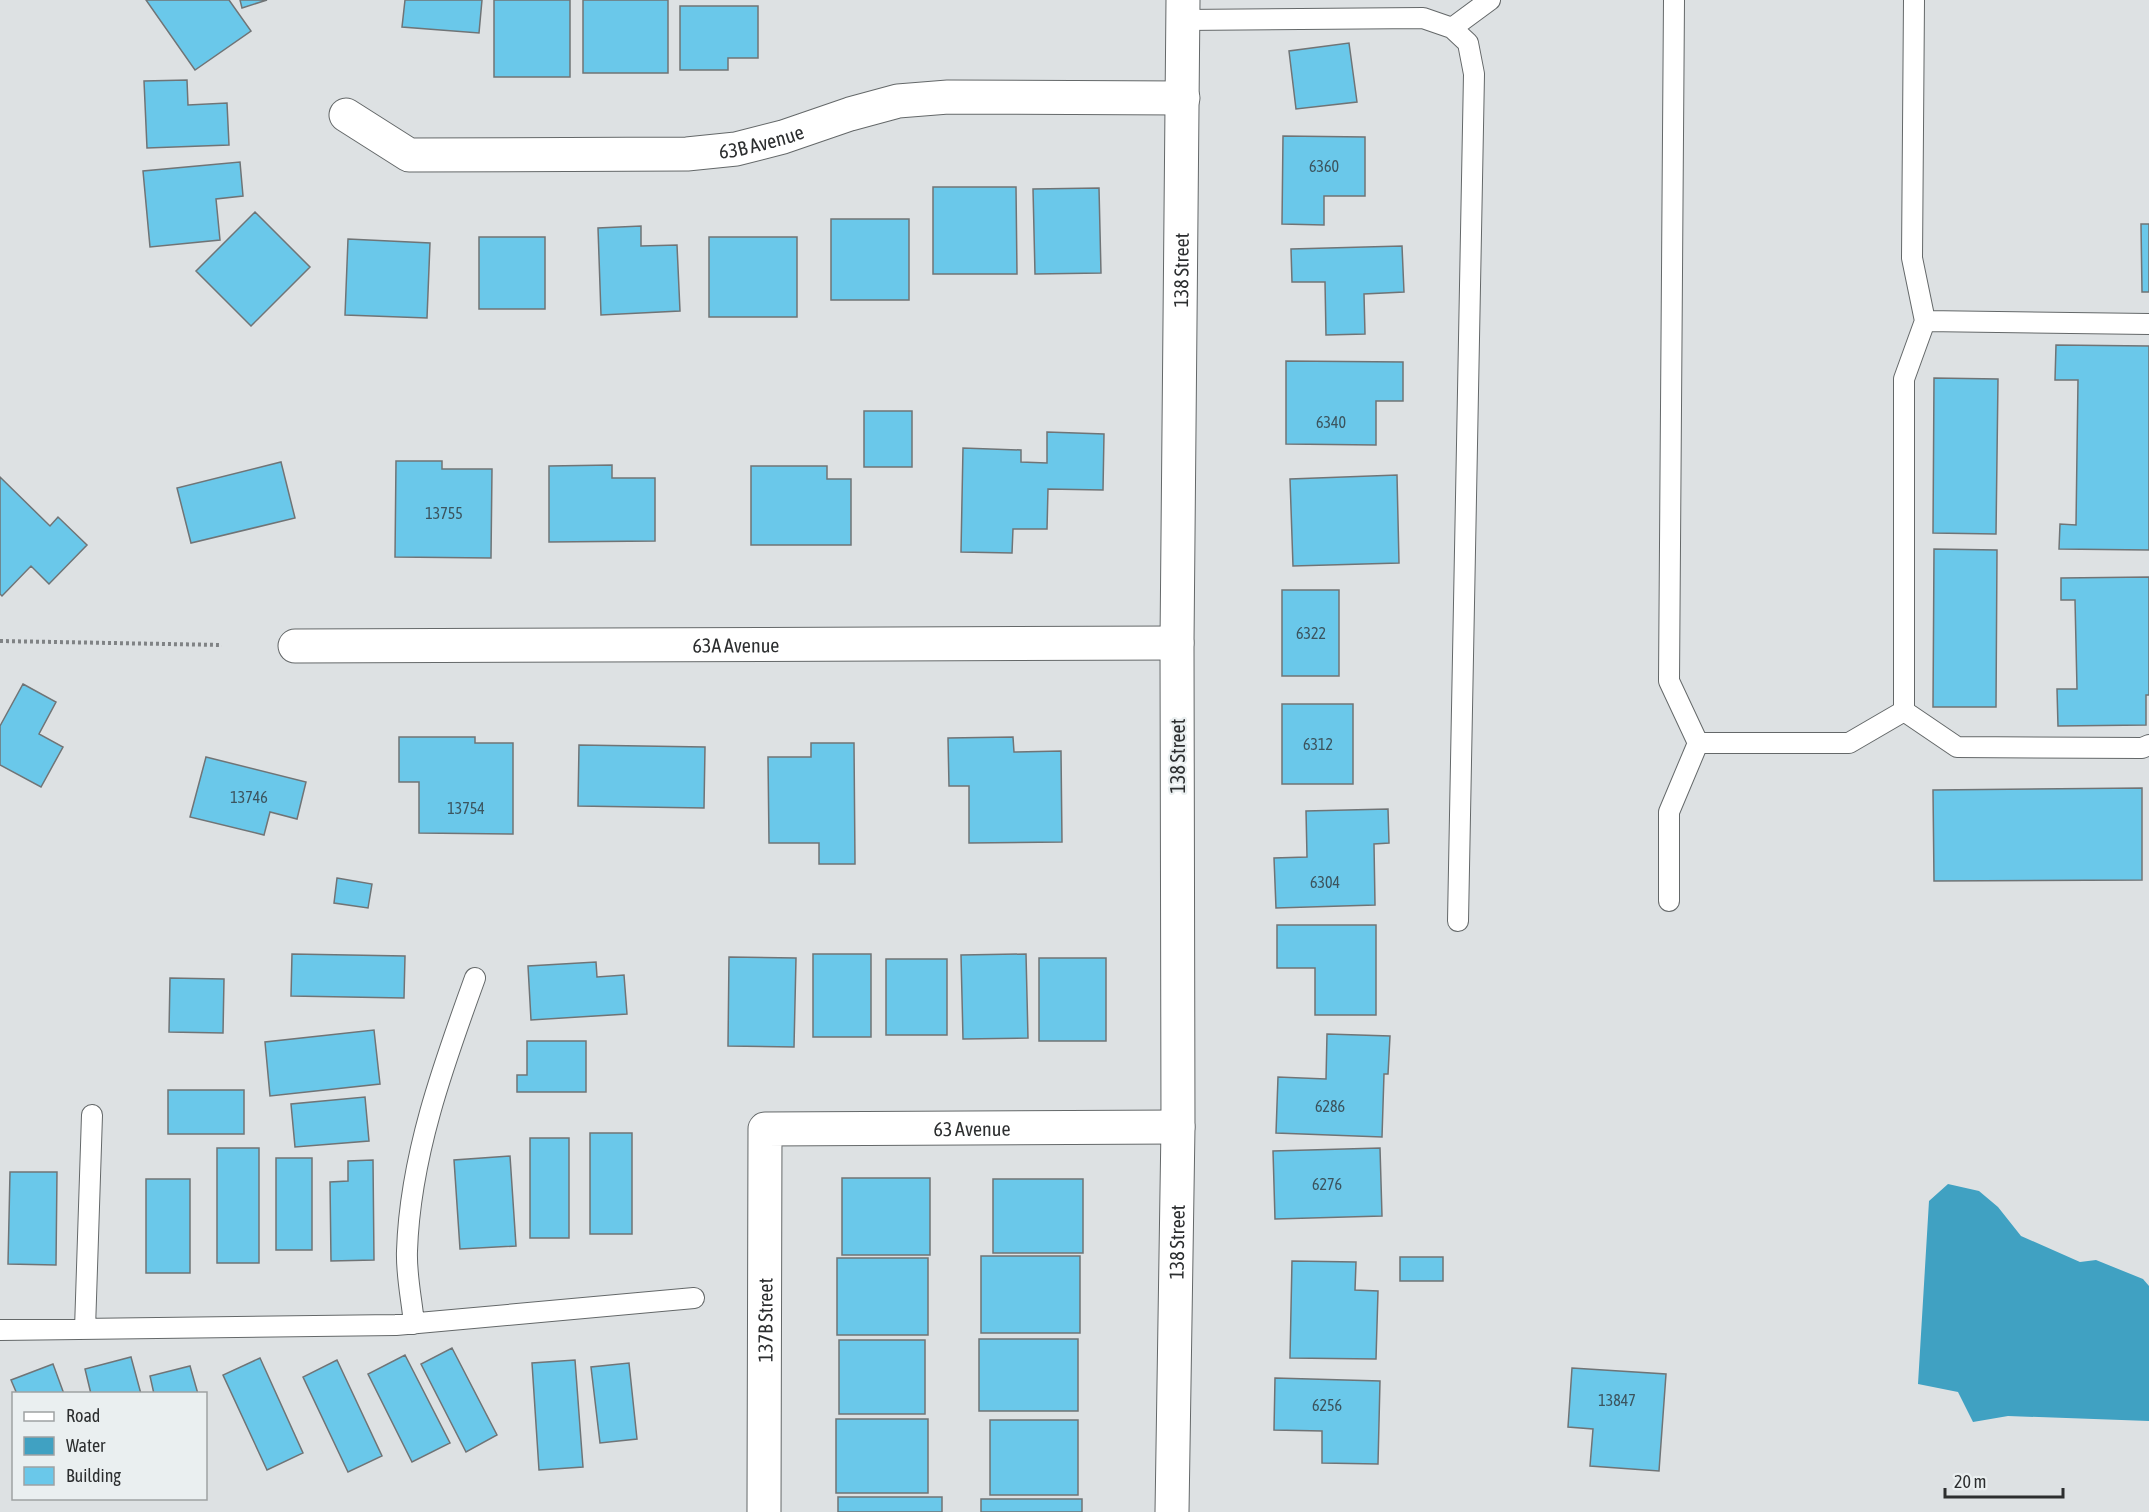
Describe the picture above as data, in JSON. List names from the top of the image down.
{
  "streets": {
    "street": [
      "63B Avenue",
      "138 Street",
      "63A Avenue",
      "63 Avenue",
      "137B Street"
    ]
  },
  "crossings": [
    ["63B Avenue", "138 Street"],
    ["138 Street", "63A Avenue"],
    ["138 Street", "63 Avenue"],
    ["63 Avenue", "137B Street"]
  ],
  "house_numbers": [
    "6360",
    "6340",
    "13755",
    "6322",
    "6312",
    "13746",
    "13754",
    "6304",
    "6286",
    "6276",
    "13847",
    "6256"
  ],
  "legend": ["Road", "Water", "Building"],
  "scale_bar": "20 m"
}
